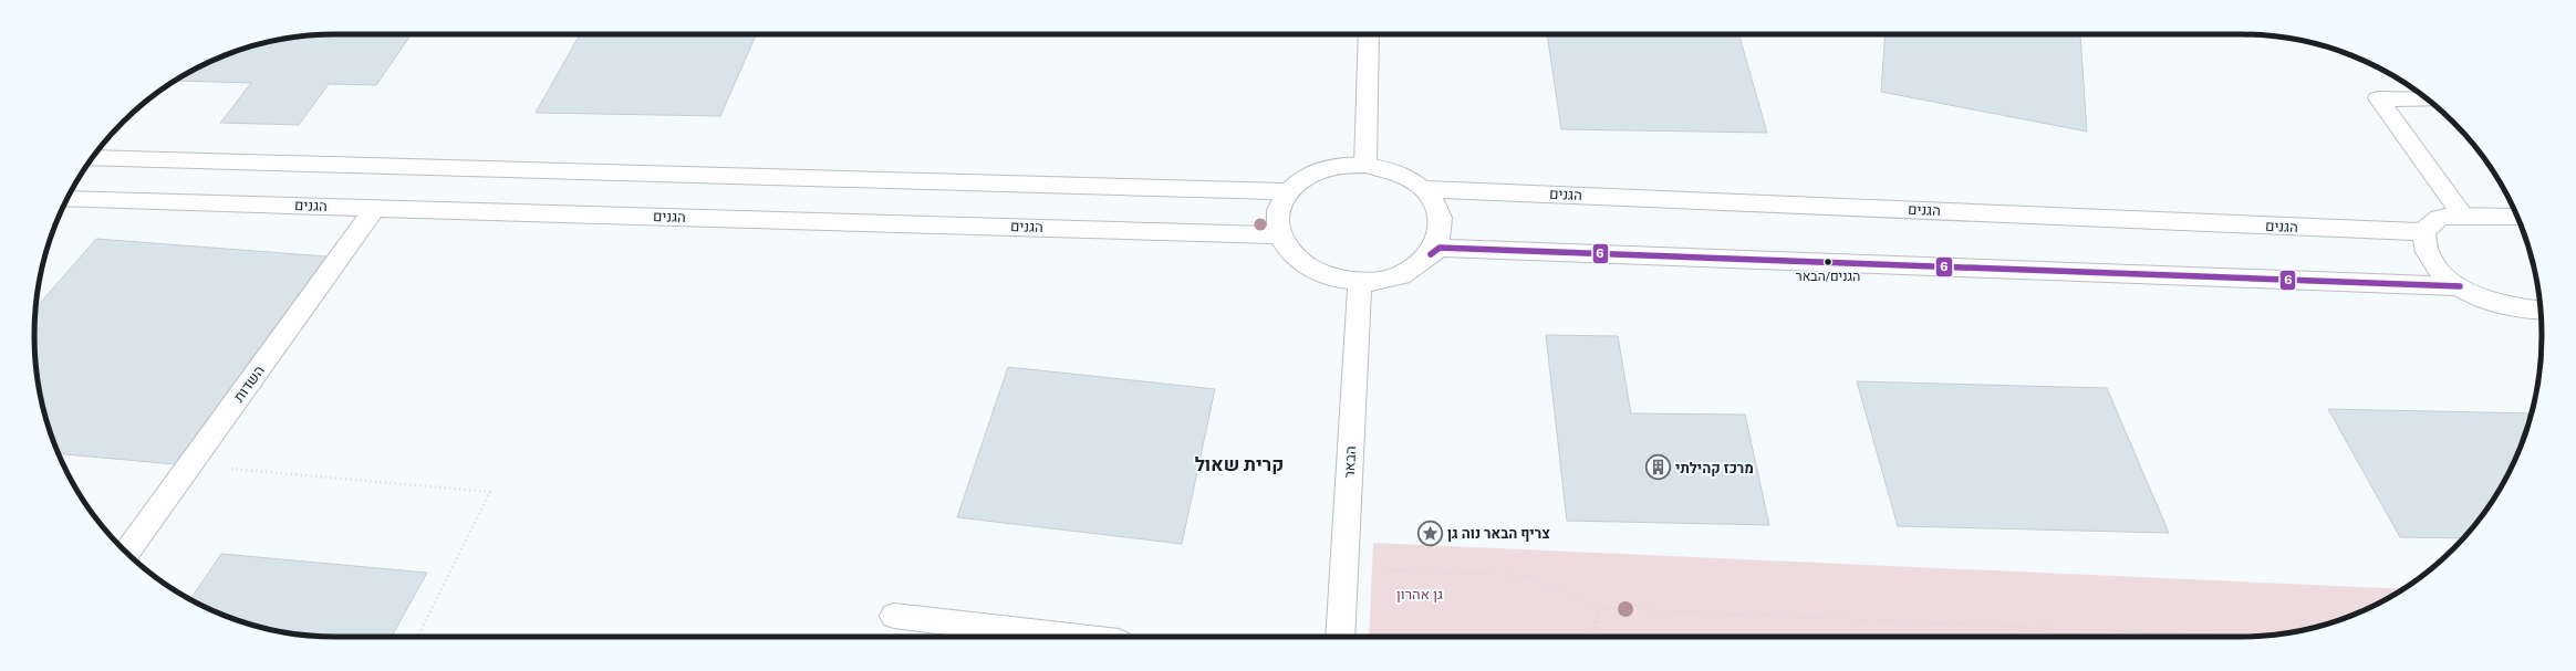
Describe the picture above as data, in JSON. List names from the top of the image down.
{
  "streets": {
    "street": ["הגנים", "השדות", "הבאר"]
  },
  "crossings": [
    ["הגנים", "השדות"],
    ["הגנים", "הבאר"]
  ],
  "districts": ["קרית שאול"],
  "parks": ["גן אהרון"],
  "places": {
    "other": ["הגנים/הבאר"],
    "building": ["מרכז קהילתי"],
    "place": ["צריף הבאר נוה גן"]
  },
  "lines": ["transit line 6"]
}
